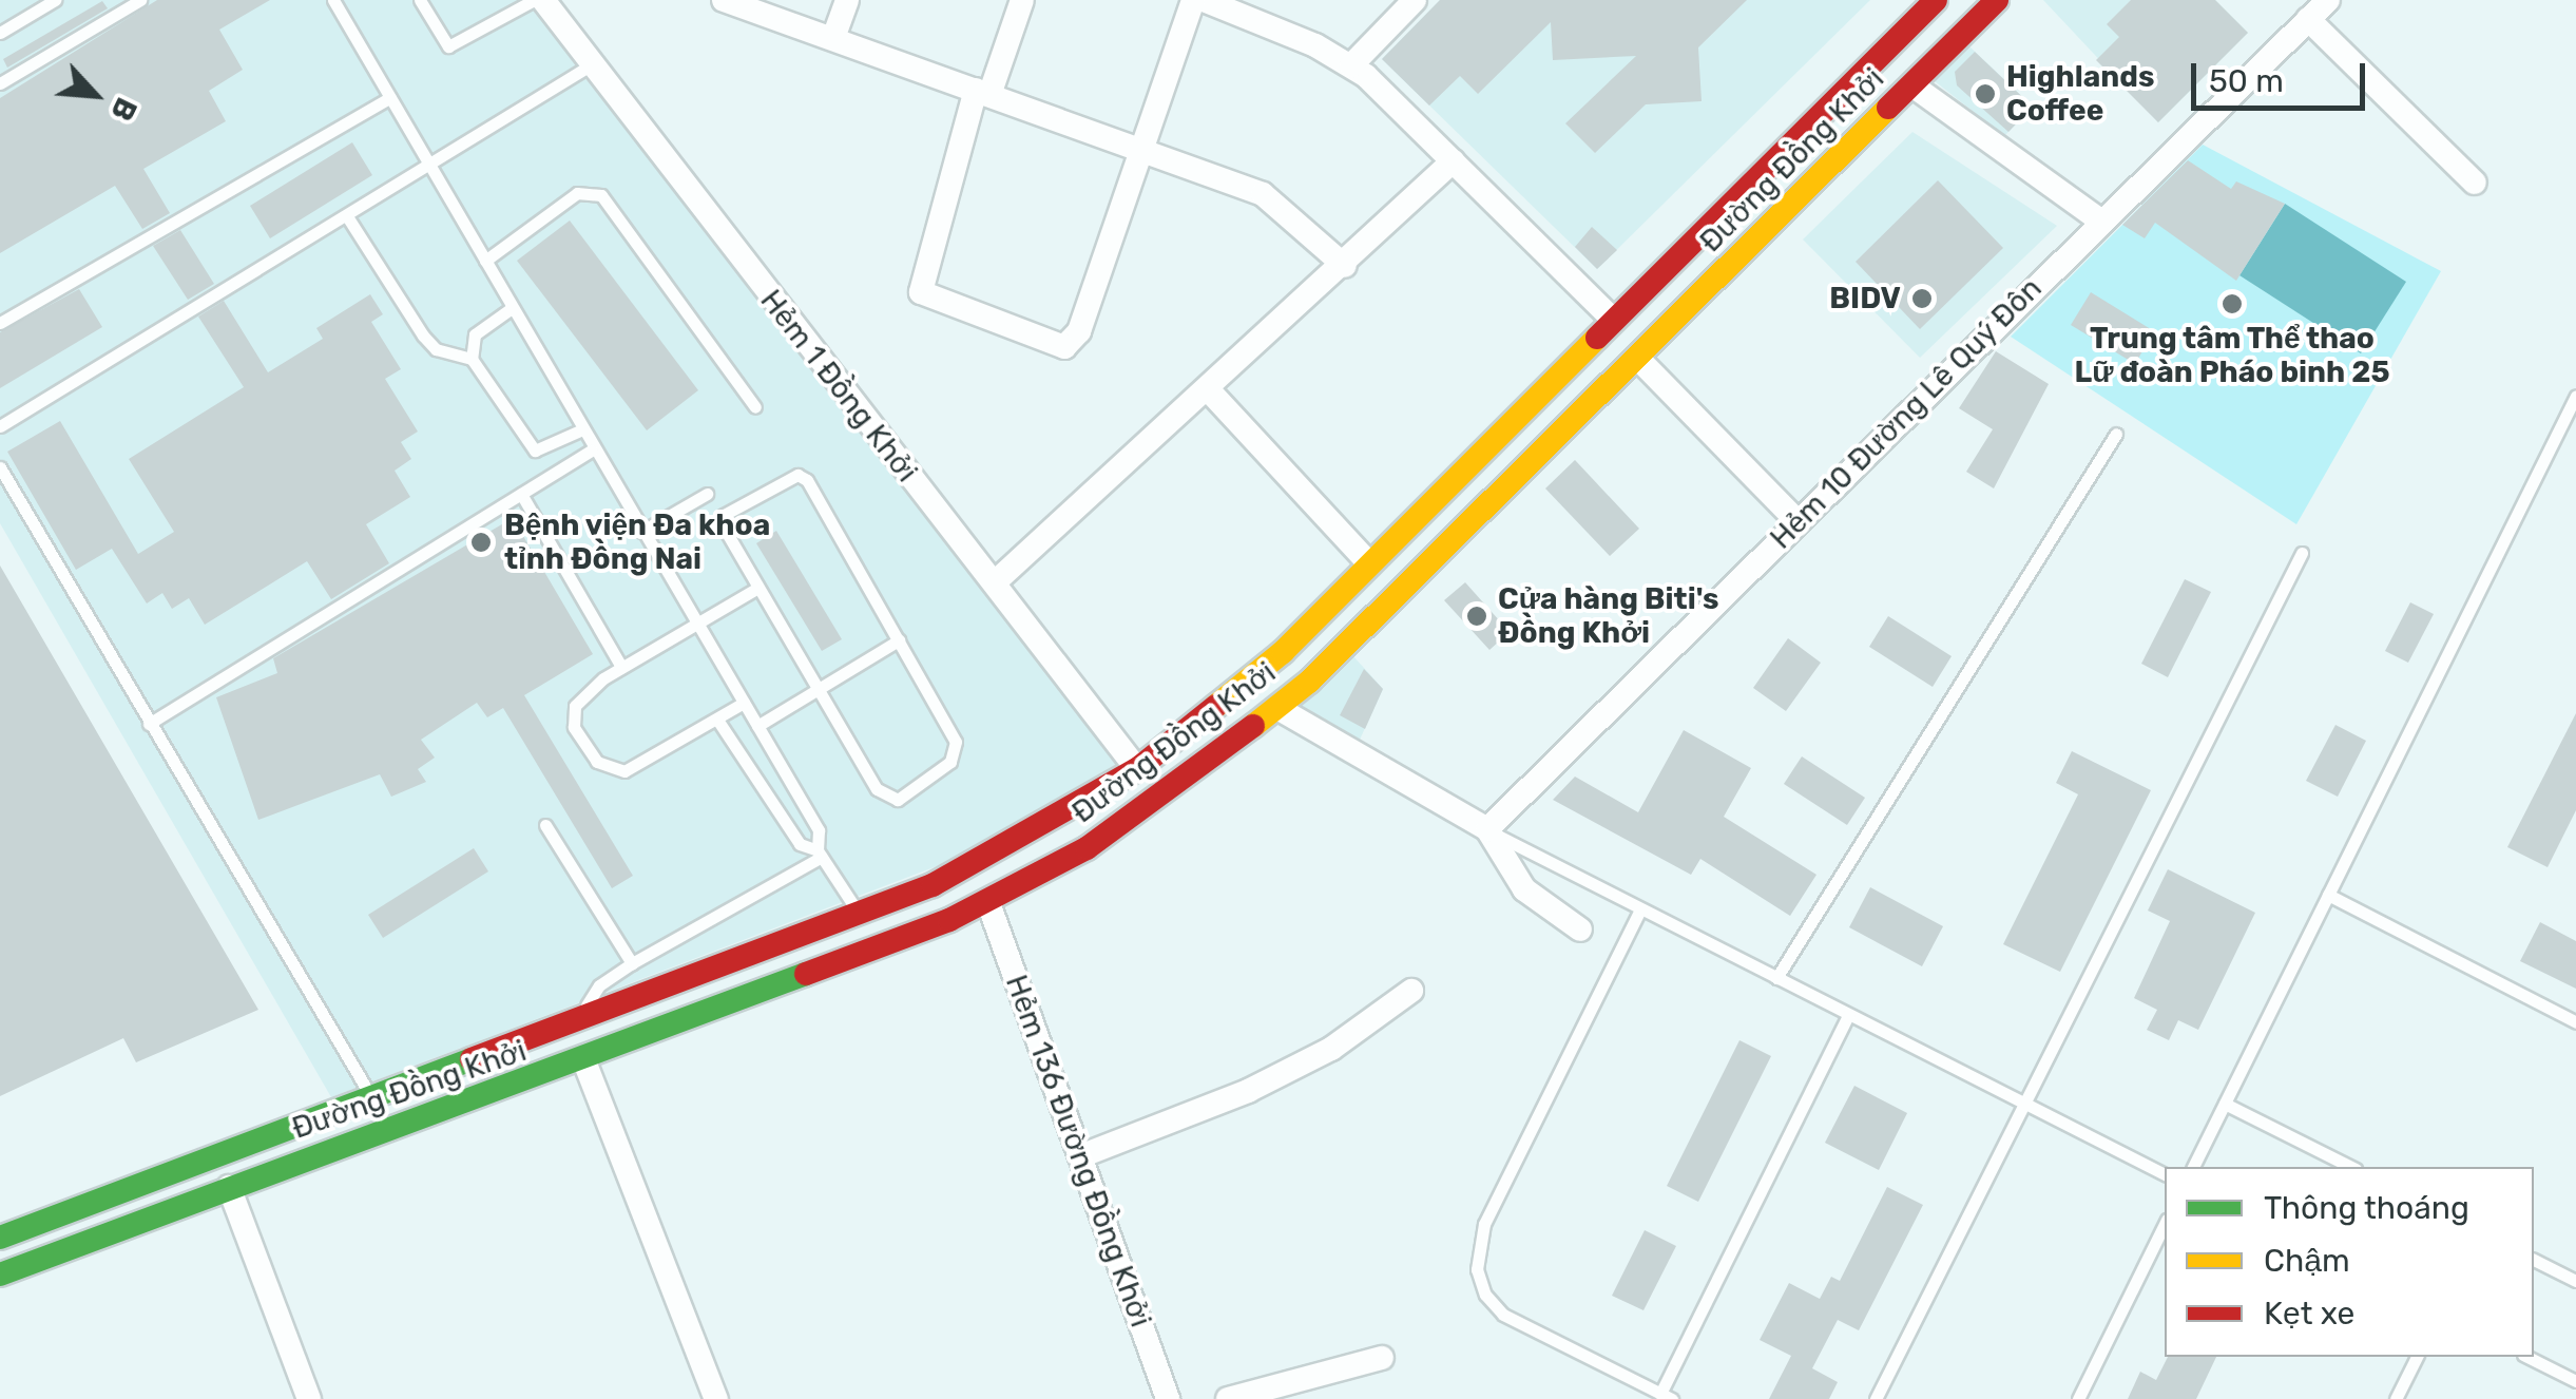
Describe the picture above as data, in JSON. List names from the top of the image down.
{
  "streets": {
    "main road": ["Đường Đồng Khởi"],
    "street": ["Hẻm 1 Đồng Khởi", "Hẻm 10 Đường Lê Quý Đôn", "Hẻm 136 Đường Đồng Khởi"]
  },
  "crossings": [
    ["Đường Đồng Khởi", "Hẻm 1 Đồng Khởi"],
    ["Đường Đồng Khởi", "Hẻm 136 Đường Đồng Khởi"]
  ],
  "places": [
    "Highlands Coffee",
    "BIDV",
    "Trung tâm Thể thao Lữ đoàn Pháo binh 25",
    "Bệnh viện Đa khoa tỉnh Đồng Nai",
    "Cửa hàng Biti's Đồng Khởi"
  ],
  "legend": ["Thông thoáng", "Chậm", "Kẹt xe"],
  "scale_bar": "50 m",
  "north": "bottom right"
}
